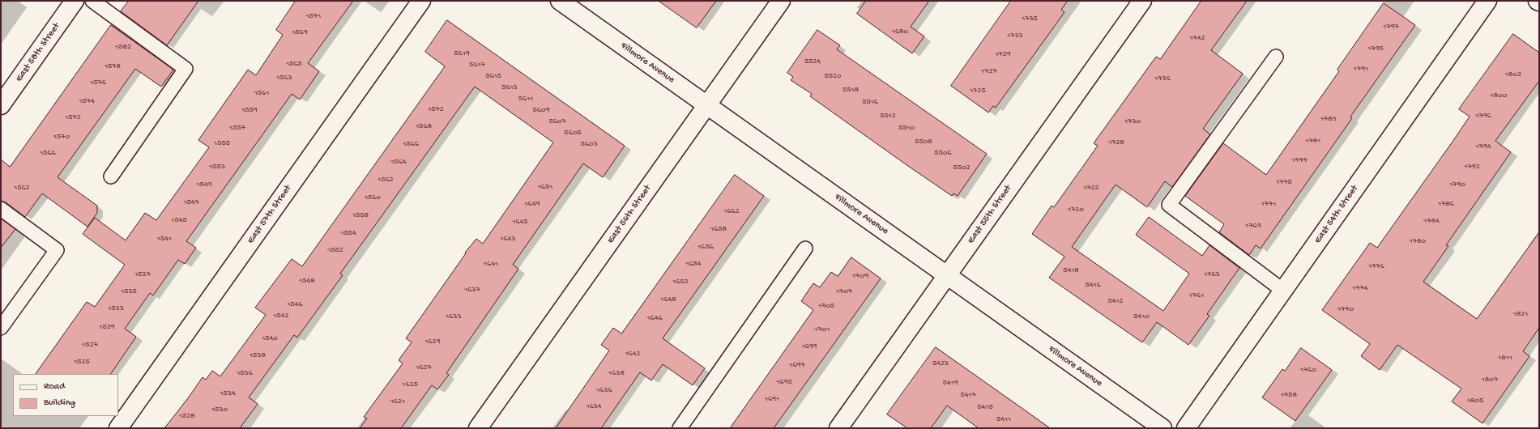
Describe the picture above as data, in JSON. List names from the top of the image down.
{
  "streets": {
    "street": [
      "East 58th Street",
      "Fillmore Avenue",
      "East 57th Street",
      "East 56th Street",
      "East 55th Street",
      "East 54th Street"
    ]
  },
  "crossings": [
    ["Fillmore Avenue", "East 56th Street"],
    ["Fillmore Avenue", "East 55th Street"]
  ],
  "house_numbers": [
    "1571",
    "1735",
    "1797",
    "1680",
    "1569",
    "1733",
    "1742",
    "1582",
    "1795",
    "5619",
    "1729",
    "5524",
    "1565",
    "5617",
    "1578",
    "1791",
    "1727",
    "1802",
    "5615",
    "5520",
    "1563",
    "1736",
    "1576",
    "5613",
    "5518",
    "1725",
    "1561",
    "1800",
    "5611",
    "1574",
    "5516",
    "1572",
    "1559",
    "5609",
    "5512",
    "1796",
    "1572",
    "1783",
    "5607",
    "1730",
    "1568",
    "1557",
    "5510",
    "5605",
    "1570",
    "1781",
    "5508",
    "1728",
    "1555",
    "1566",
    "5603",
    "1794",
    "1566",
    "5506",
    "1777",
    "1564",
    "1553",
    "1792",
    "5502",
    "1562",
    "1775",
    "1549",
    "1790",
    "1651",
    "1562",
    "1722",
    "1560",
    "1547",
    "1649",
    "1771",
    "1786",
    "1720",
    "1662",
    "1558",
    "1545",
    "1784",
    "1645",
    "1769",
    "1658",
    "1554",
    "1541",
    "1643",
    "1780",
    "1656",
    "1552",
    "1641",
    "1654",
    "1776",
    "5418",
    "1537",
    "1763",
    "1709",
    "1548",
    "1652",
    "5416",
    "1774",
    "1637",
    "1535",
    "1707",
    "1761",
    "1648",
    "5412",
    "1546",
    "1705",
    "1533",
    "1770",
    "1821",
    "1542",
    "1633",
    "5410",
    "1646",
    "1529",
    "1701",
    "1540",
    "1629",
    "1527",
    "1699",
    "1642",
    "1538",
    "1811",
    "1525",
    "5423",
    "1697",
    "1627",
    "1760",
    "1536",
    "1638",
    "1807",
    "1695",
    "5419",
    "1625",
    "1636",
    "1534",
    "5417",
    "1758",
    "1691",
    "1805",
    "1621",
    "1634",
    "5415",
    "1530",
    "1528",
    "5411"
  ],
  "legend": ["Road", "Building"]
}
